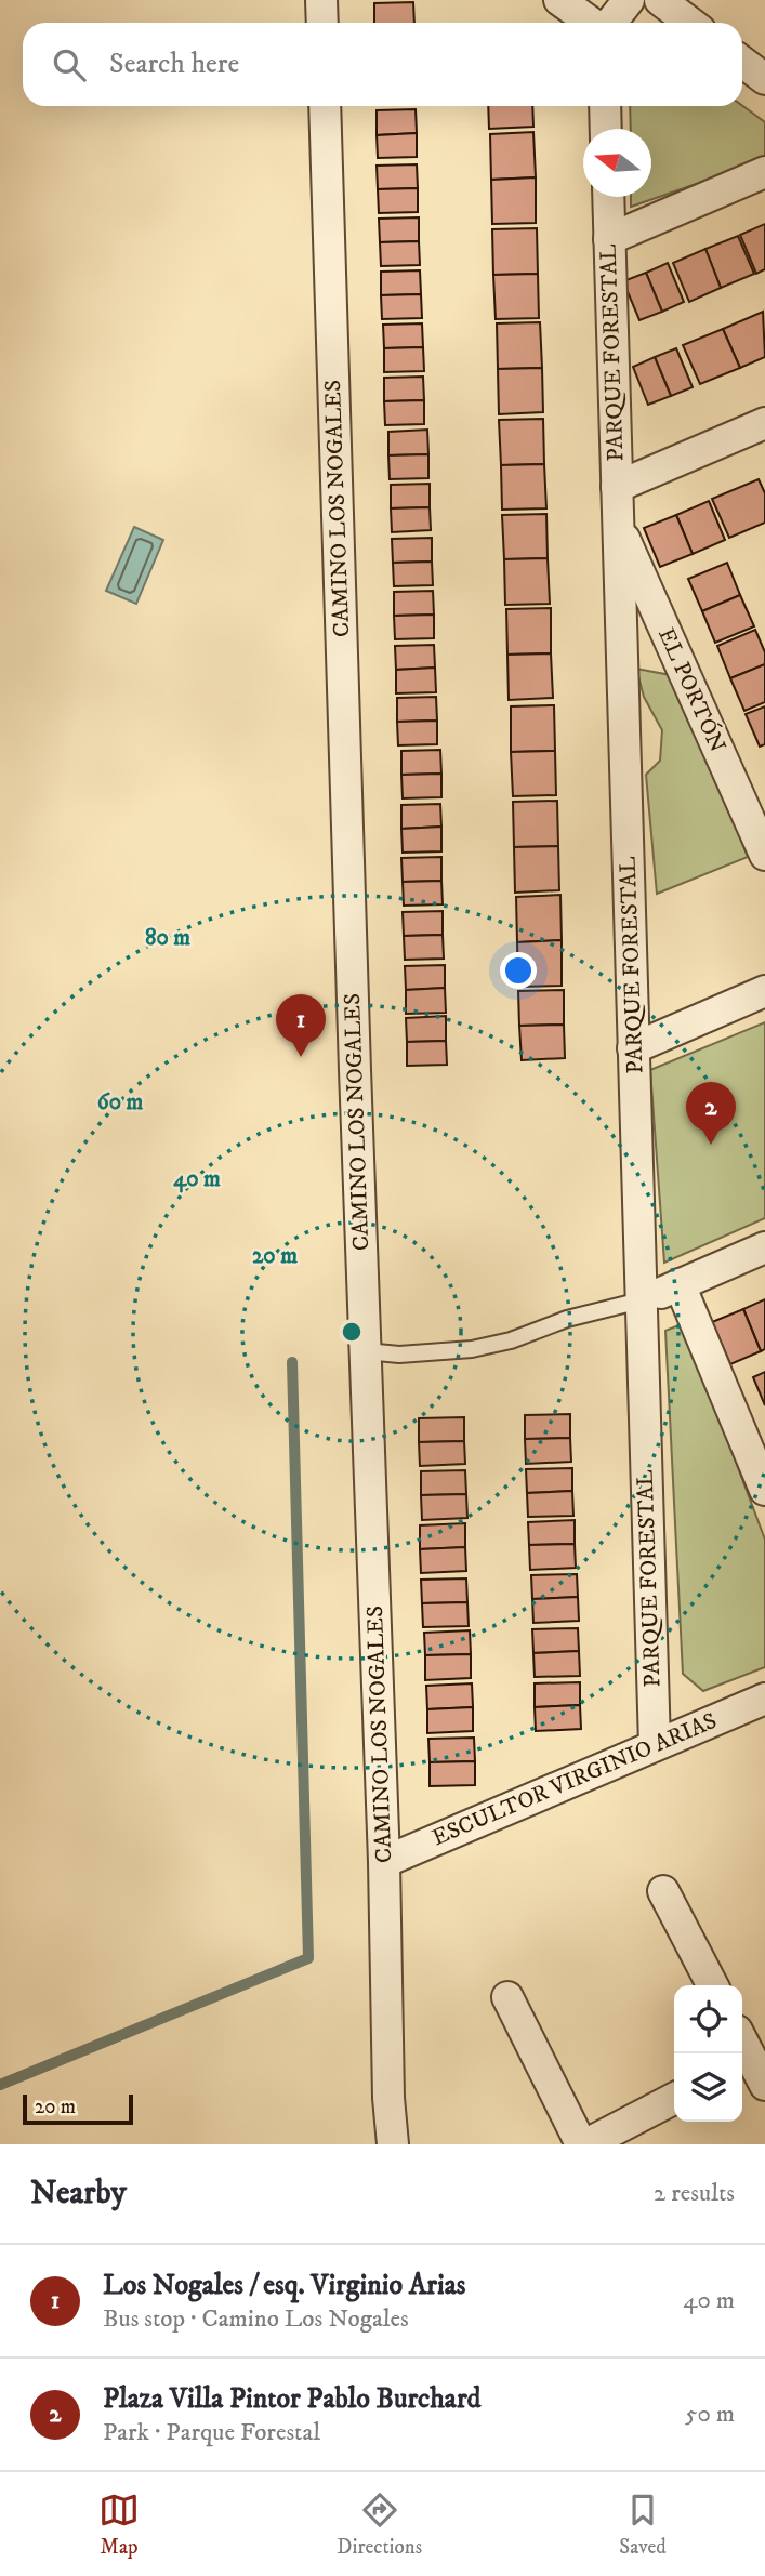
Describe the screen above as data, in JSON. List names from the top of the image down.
{
  "streets": {
    "street": [
      "PARQUE FORESTAL",
      "CAMINO LOS NOGALES",
      "EL PORTÓN",
      "ESCULTOR VIRGINIO ARIAS"
    ]
  },
  "crossings": [
    ["PARQUE FORESTAL", "EL PORTÓN"],
    ["PARQUE FORESTAL", "ESCULTOR VIRGINIO ARIAS"],
    ["CAMINO LOS NOGALES", "ESCULTOR VIRGINIO ARIAS"]
  ],
  "scale_bar": "20 m",
  "north": "left",
  "page": {
    "search": "Search here",
    "pins": ["1", "2"],
    "scale": "20 m",
    "heading": ["Nearby", "2 results"],
    "list": [
      {
        "mark": "1",
        "name": "Los Nogales / esq. Virginio Arias",
        "note": "Bus stop · Camino Los Nogales",
        "value": "40 m"
      },
      {
        "mark": "2",
        "name": "Plaza Villa Pintor Pablo Burchard",
        "note": "Park · Parque Forestal",
        "value": "50 m"
      }
    ],
    "nav": ["Map", "Directions", "Saved"]
  },
  "rings": [
    "80 m",
    "60 m",
    "40 m",
    "20 m"
  ]
}
